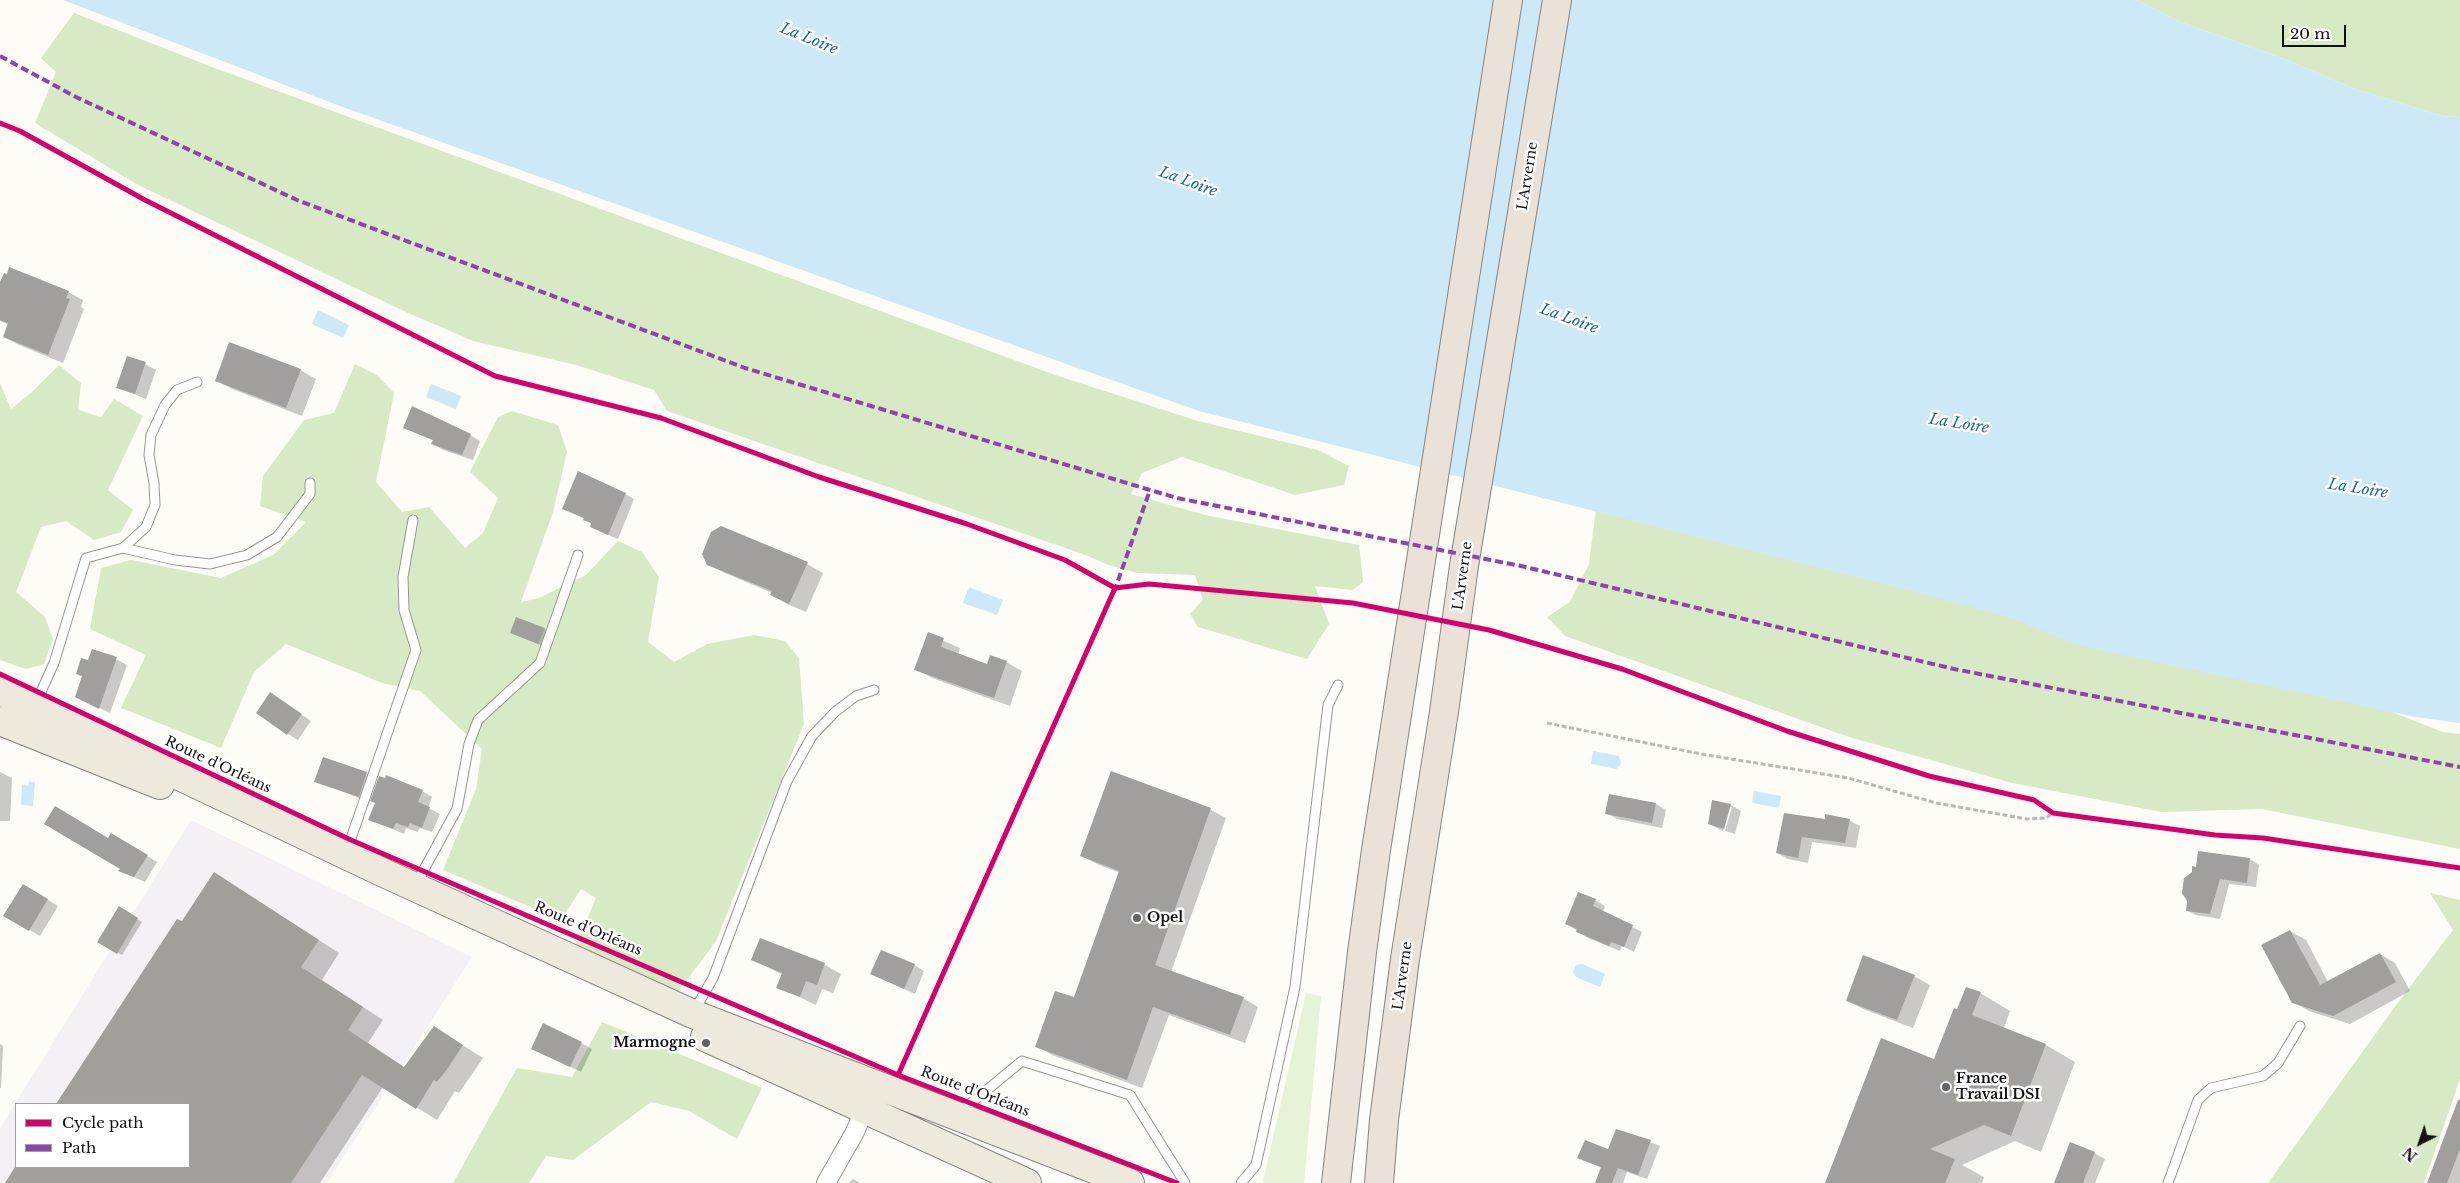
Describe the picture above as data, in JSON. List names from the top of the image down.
{
  "streets": {
    "highway": ["L'Arverne"],
    "main road": ["Route d'Orléans"]
  },
  "water": ["La Loire"],
  "places": ["Opel", "Marmogne", "France Travail DSI"],
  "legend": ["Cycle path", "Path"],
  "scale_bar": "20 m",
  "north": "bottom left"
}
